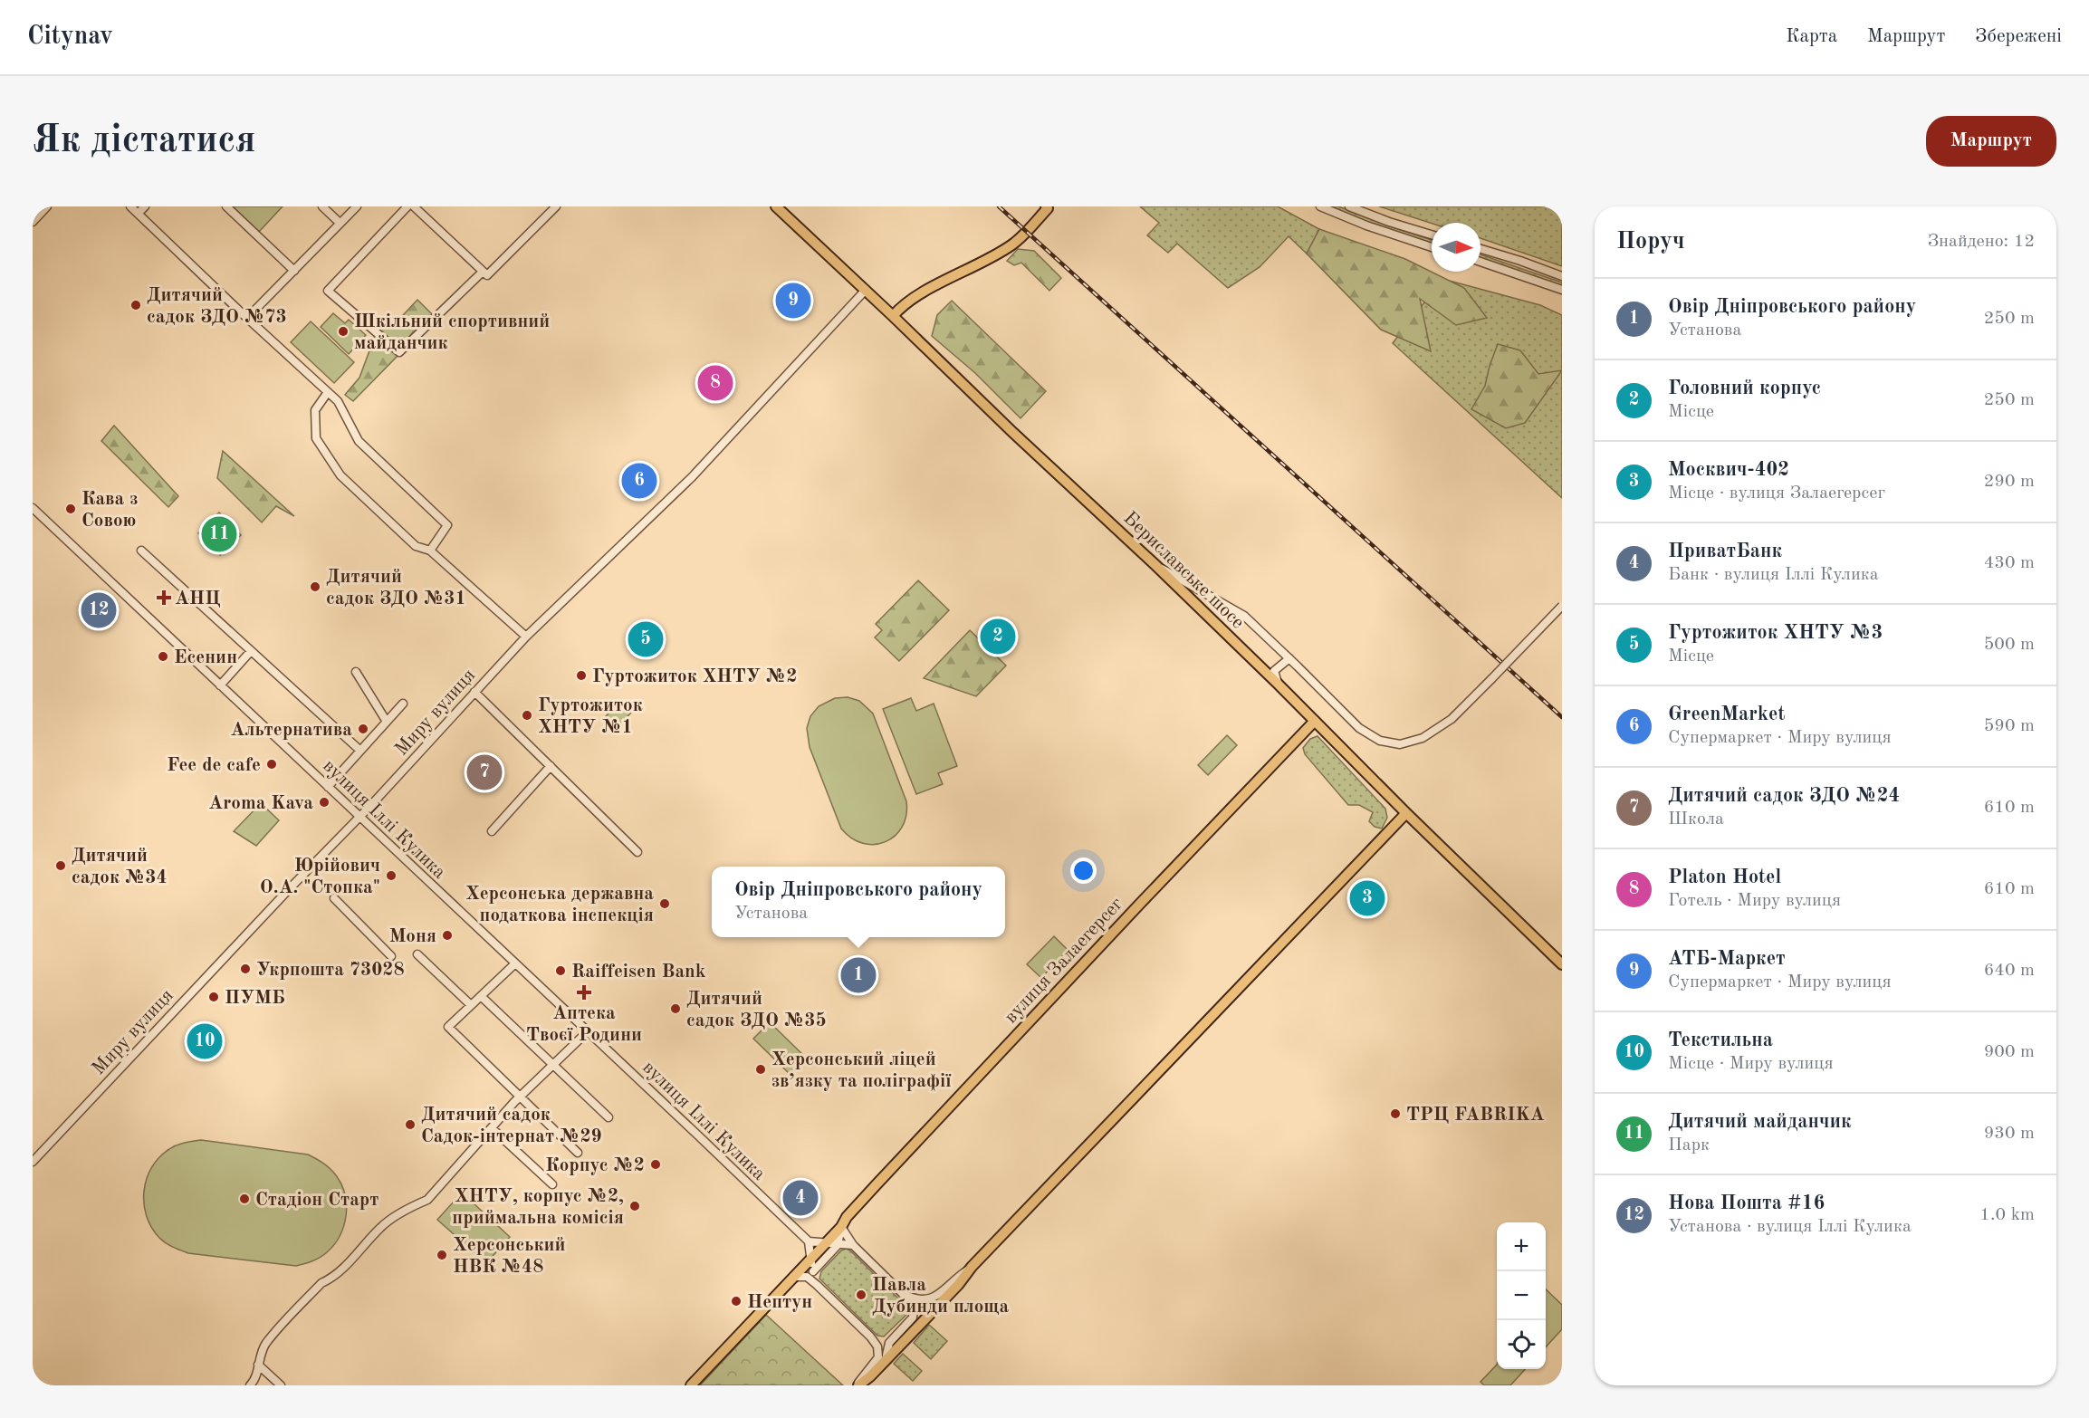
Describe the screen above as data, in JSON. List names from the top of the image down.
{
  "streets": {
    "main road": ["Бериславське шосе", "вулиця Залаегерсег"],
    "street": ["Миру вулиця", "вулиця Іллі Кулика"]
  },
  "crossings": [
    ["Бериславське шосе", "Миру вулиця"],
    ["Бериславське шосе", "вулиця Залаегерсег"],
    ["Миру вулиця", "вулиця Іллі Кулика"]
  ],
  "places": {
    "other": [
      "Дитячий садок ЗДО №73",
      "Шкільний спортивний майданчик",
      "Кава з Совою",
      "Дитячий садок ЗДО №31",
      "Есенин",
      "Гуртожиток ХНТУ №2",
      "Гуртожиток ХНТУ №1",
      "Альтернатива",
      "Fee de cafe",
      "Aroma Kava",
      "Дитячий садок №34",
      "Юрійович О.А. \"Стопка\"",
      "Херсонська державна податкова інспекція",
      "Моня",
      "Укрпошта 73028",
      "Raiffeisen Bank",
      "ПУМБ",
      "Дитячий садок ЗДО №35",
      "Херсонський ліцей зв’язку та поліграфії",
      "ТРЦ FABRIKA",
      "Дитячий садок Садок-інтернат №29",
      "Корпус №2",
      "Стадіон Старт",
      "ХНТУ, корпус №2, приймальна комісія",
      "Херсонський НВК №48",
      "Павла Дубинди площа",
      "Нептун"
    ],
    "health": ["АНЦ", "Аптека Твоєї Родини"]
  },
  "north": "right",
  "page": {
    "header": "Citynav",
    "nav": ["Карта", "Маршрут", "Збережені"],
    "buttons": "Маршрут",
    "title": "Як дістатися",
    "heading": ["Поруч", "Знайдено: 12"],
    "list": [
      {
        "mark": "1",
        "name": "Овір Дніпровського району",
        "note": "Установа",
        "value": "250 m"
      },
      {
        "mark": "2",
        "name": "Головний корпус",
        "note": "Місце",
        "value": "250 m"
      },
      {
        "mark": "3",
        "name": "Москвич-402",
        "note": "Місце · вулиця Залаегерсег",
        "value": "290 m"
      },
      {
        "mark": "4",
        "name": "ПриватБанк",
        "note": "Банк · вулиця Іллі Кулика",
        "value": "430 m"
      },
      {
        "mark": "5",
        "name": "Гуртожиток ХНТУ №3",
        "note": "Місце",
        "value": "500 m"
      },
      {
        "mark": "6",
        "name": "GreenMarket",
        "note": "Супермаркет · Миру вулиця",
        "value": "590 m"
      },
      {
        "mark": "7",
        "name": "Дитячий садок ЗДО №24",
        "note": "Школа",
        "value": "610 m"
      },
      {
        "mark": "8",
        "name": "Platon Hotel",
        "note": "Готель · Миру вулиця",
        "value": "610 m"
      },
      {
        "mark": "9",
        "name": "АТБ-Маркет",
        "note": "Супермаркет · Миру вулиця",
        "value": "640 m"
      },
      {
        "mark": "10",
        "name": "Текстильна",
        "note": "Місце · Миру вулиця",
        "value": "900 m"
      },
      {
        "mark": "11",
        "name": "Дитячий майданчик",
        "note": "Парк",
        "value": "930 m"
      },
      {
        "mark": "12",
        "name": "Нова Пошта #16",
        "note": "Установа · вулиця Іллі Кулика",
        "value": "1.0 km"
      }
    ],
    "pins": [
      "9",
      "8",
      "6",
      "11",
      "12",
      "2",
      "5",
      "7",
      "3",
      "1",
      "10",
      "4"
    ],
    "popup": ["Овір Дніпровського району", "Установа"],
    "map_buttons": ["+", "−"]
  }
}
